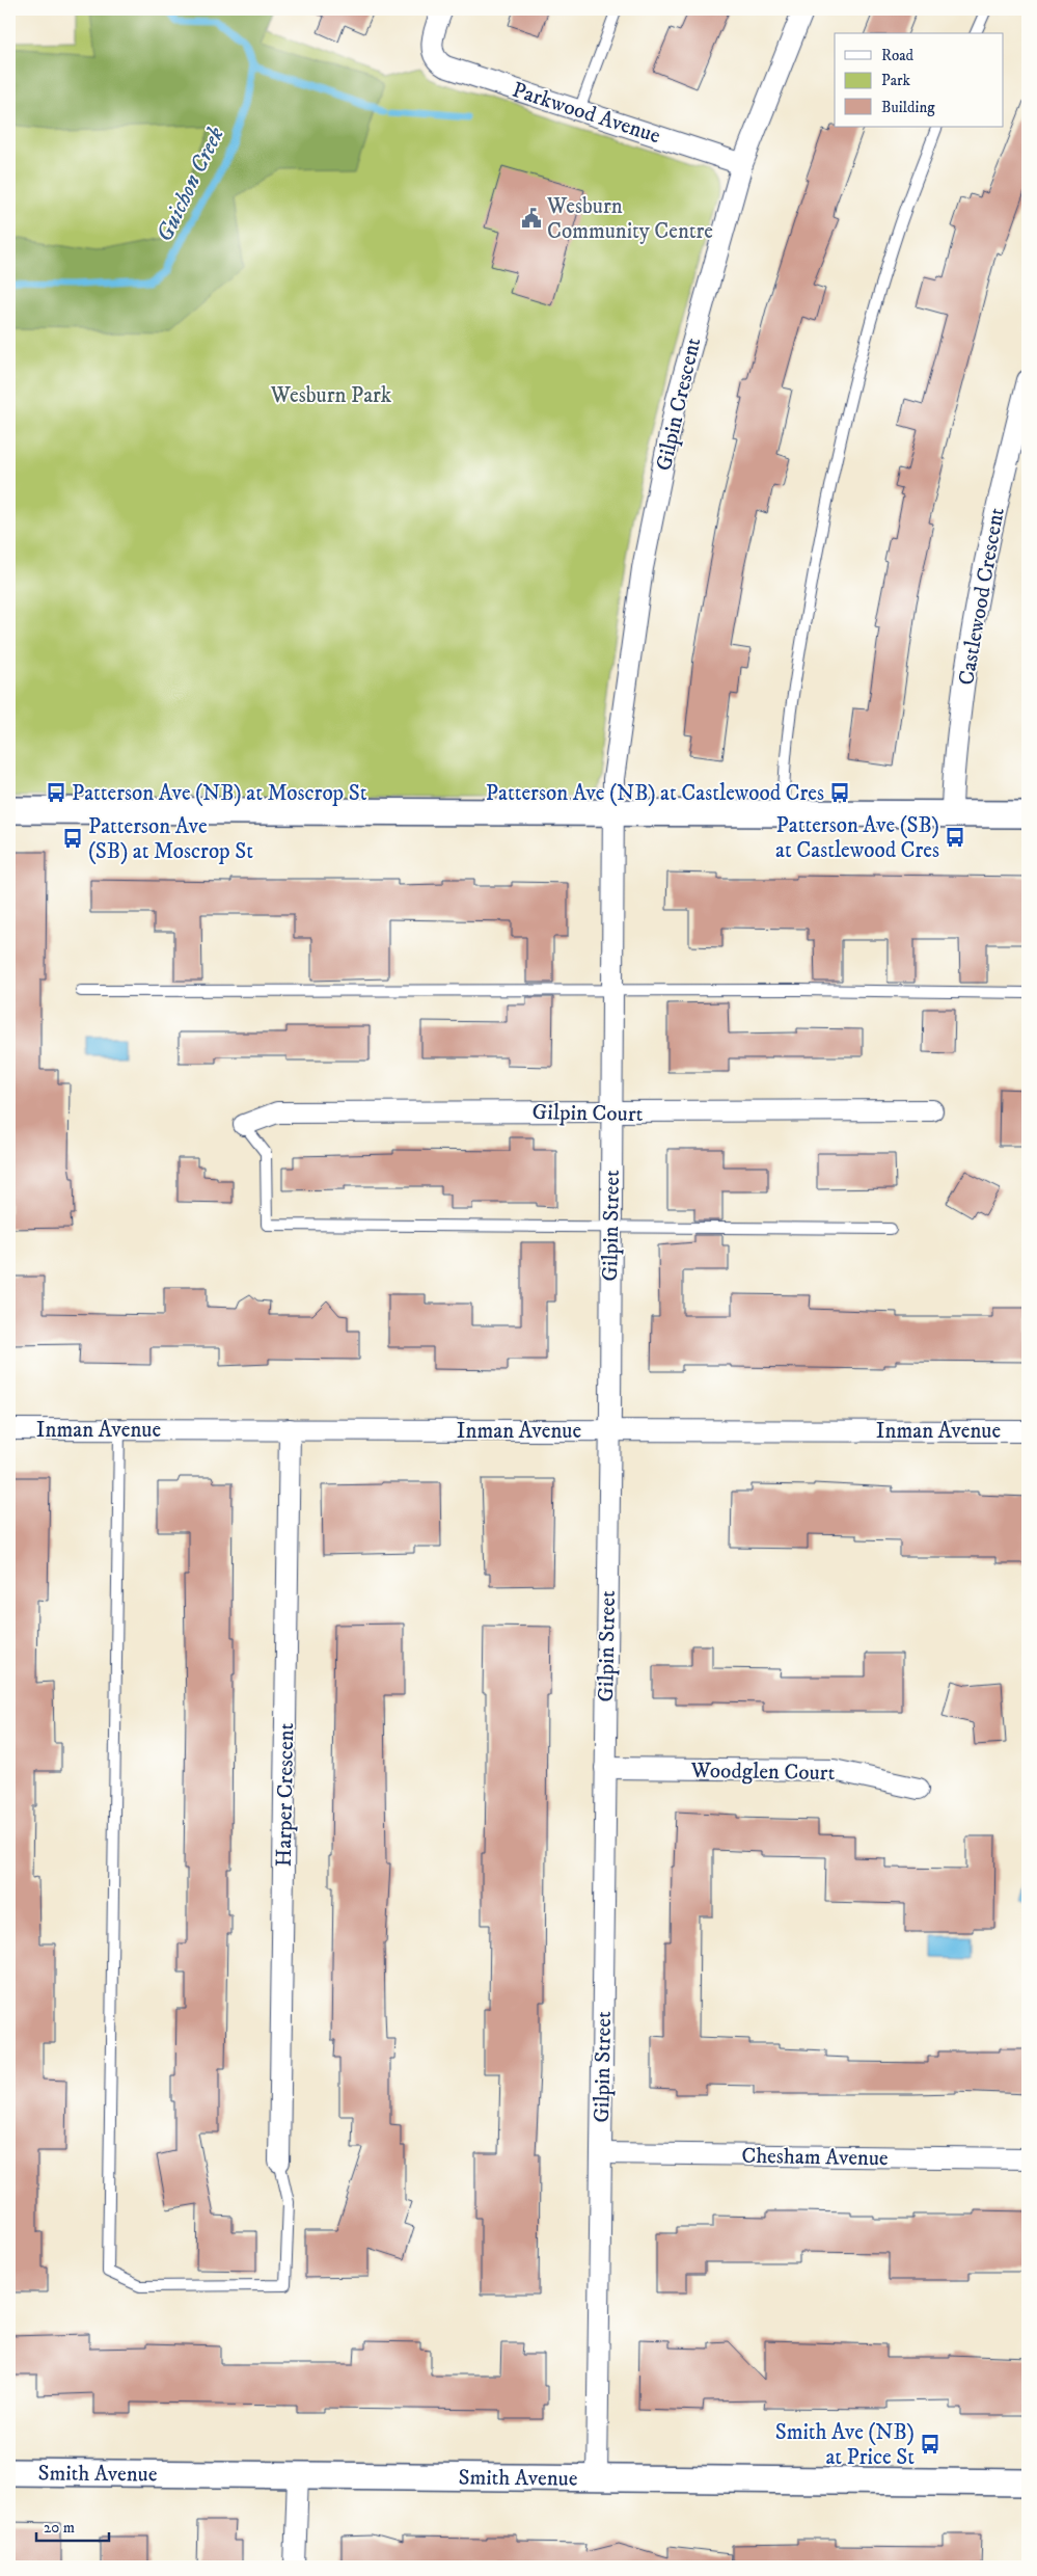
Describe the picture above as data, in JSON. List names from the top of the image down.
{
  "streets": {
    "street": [
      "Parkwood Avenue",
      "Gilpin Crescent",
      "Castlewood Crescent",
      "Gilpin Court",
      "Gilpin Street",
      "Inman Avenue",
      "Woodglen Court",
      "Harper Crescent",
      "Chesham Avenue",
      "Smith Avenue"
    ]
  },
  "crossings": [
    ["Parkwood Avenue", "Gilpin Crescent"],
    ["Gilpin Crescent", "Gilpin Street"],
    ["Gilpin Court", "Gilpin Street"],
    ["Gilpin Street", "Inman Avenue"],
    ["Gilpin Street", "Woodglen Court"],
    ["Gilpin Street", "Chesham Avenue"],
    ["Gilpin Street", "Smith Avenue"],
    ["Inman Avenue", "Harper Crescent"]
  ],
  "water": ["Guichon Creek"],
  "parks": ["Wesburn Park"],
  "places": {
    "public building": ["Wesburn Community Centre"],
    "bus stop": [
      "Patterson Ave (NB) at Moscrop St",
      "Patterson Ave (NB) at Castlewood Cres",
      "Patterson Ave (SB) at Castlewood Cres",
      "Patterson Ave (SB) at Moscrop St",
      "Smith Ave (NB) at Price St"
    ]
  },
  "legend": ["Road", "Park", "Building"],
  "scale_bar": "20 m"
}
